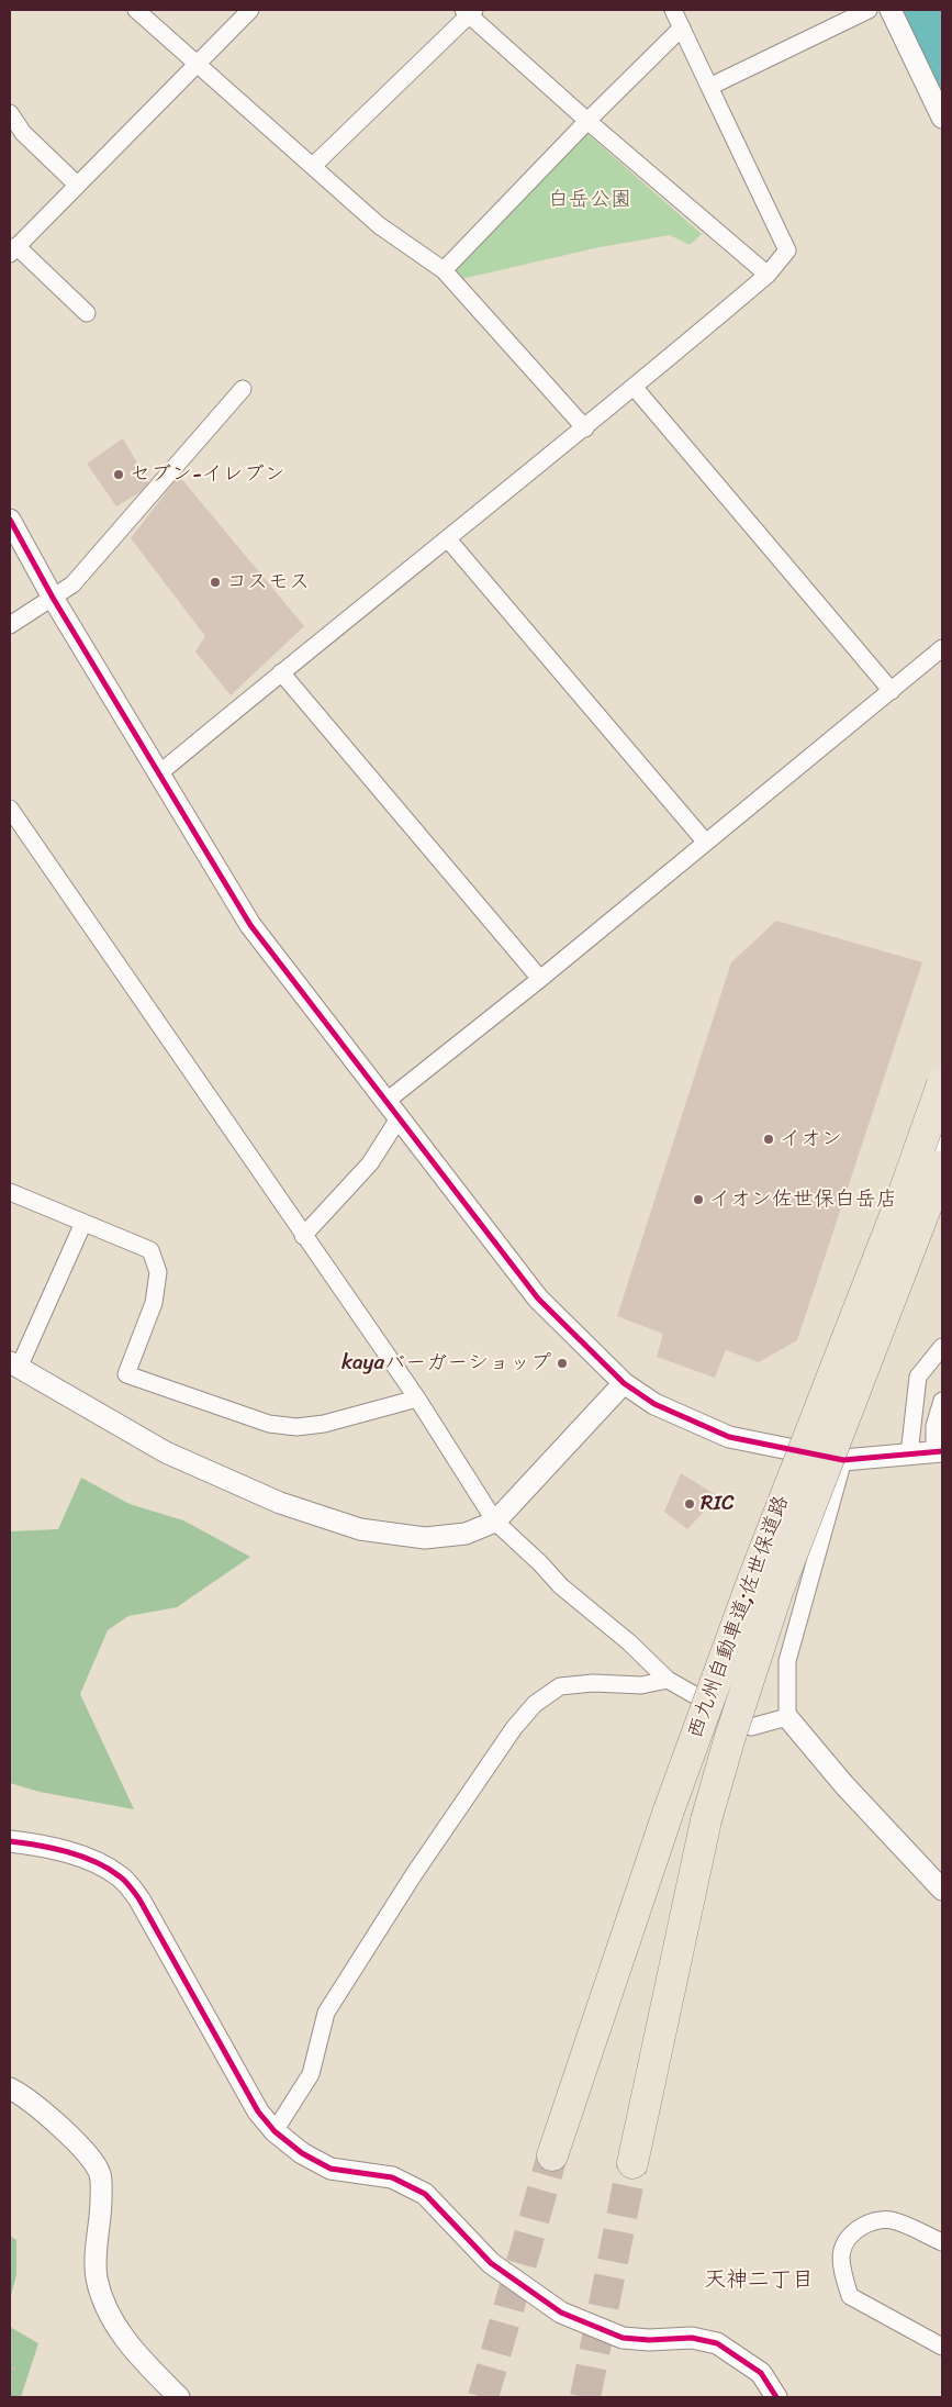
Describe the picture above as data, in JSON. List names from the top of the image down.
{
  "streets": {
    "highway": ["西九州自動車道;佐世保道路"]
  },
  "districts": ["天神二丁目"],
  "parks": ["白岳公園"],
  "places": [
    "セブン-イレブン",
    "コスモス",
    "イオン",
    "イオン佐世保白岳店",
    "kayaバーガーショップ",
    "RIC"
  ]
}
